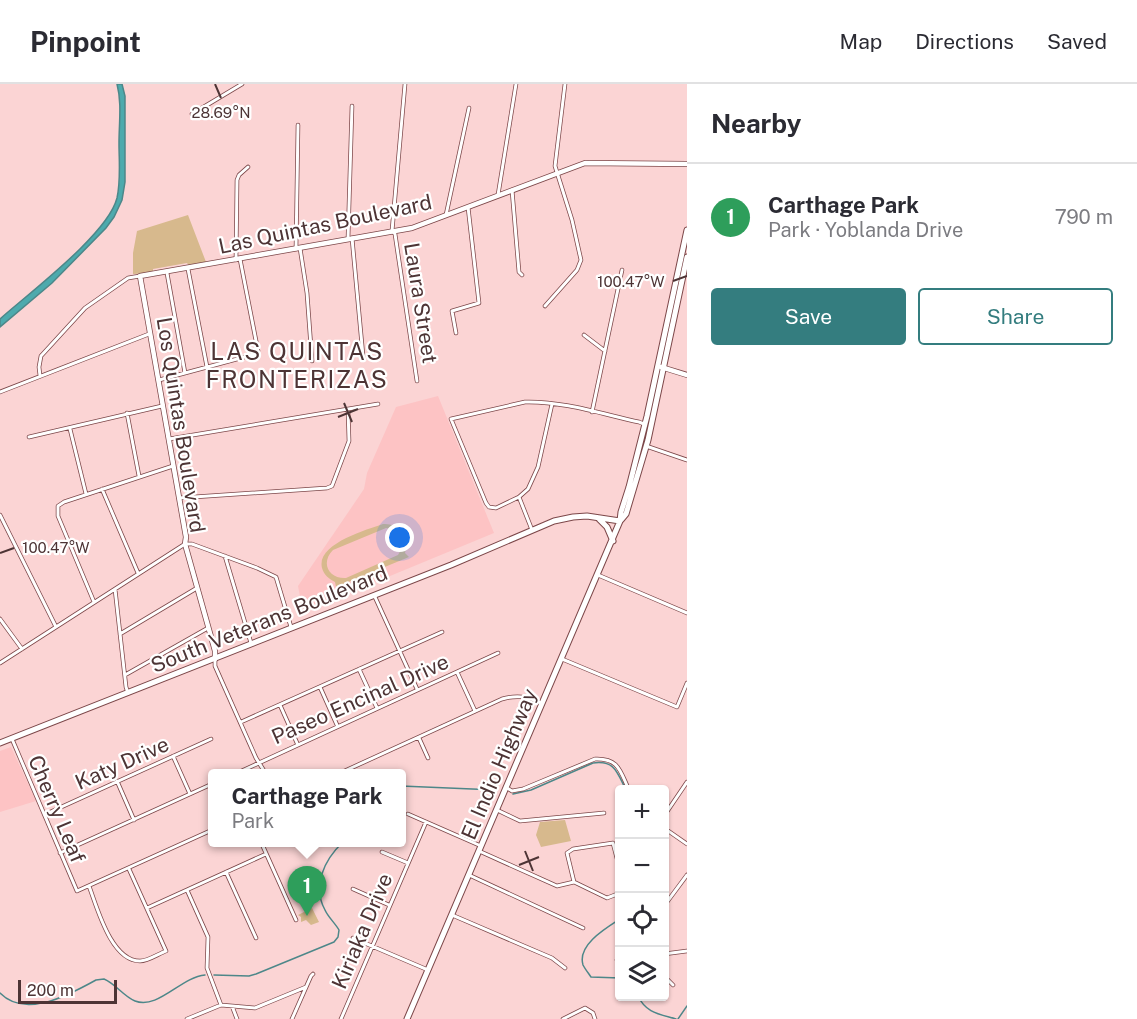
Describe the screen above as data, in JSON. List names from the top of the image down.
{
  "streets": {
    "main road": ["South Veterans Boulevard", "El Indio Highway"],
    "street": [
      "Las Quintas Boulevard",
      "Laura Street",
      "Los Quintas Boulevard",
      "Paseo Encinal Drive",
      "Katy Drive",
      "Cherry Leaf",
      "Kiriaka Drive"
    ]
  },
  "crossings": [
    ["Las Quintas Boulevard", "Laura Street"],
    ["Las Quintas Boulevard", "Los Quintas Boulevard"],
    ["South Veterans Boulevard", "El Indio Highway"],
    ["South Veterans Boulevard", "Cherry Leaf"],
    ["Katy Drive", "Cherry Leaf"]
  ],
  "districts": ["LAS QUINTAS FRONTERIZAS"],
  "scale_bar": "200 m",
  "page": {
    "header": "Pinpoint",
    "nav": ["Map", "Directions", "Saved"],
    "heading": "Nearby",
    "list": [
      {
        "mark": "1",
        "name": "Carthage Park",
        "note": "Park · Yoblanda Drive",
        "value": "790 m"
      }
    ],
    "buttons": ["Save", "Share"],
    "popup": ["Carthage Park", "Park"],
    "map_buttons": ["+", "−"],
    "pins": "1",
    "scale": "200 m"
  },
  "coordinates": ["28.69°N", "100.47°W"]
}
